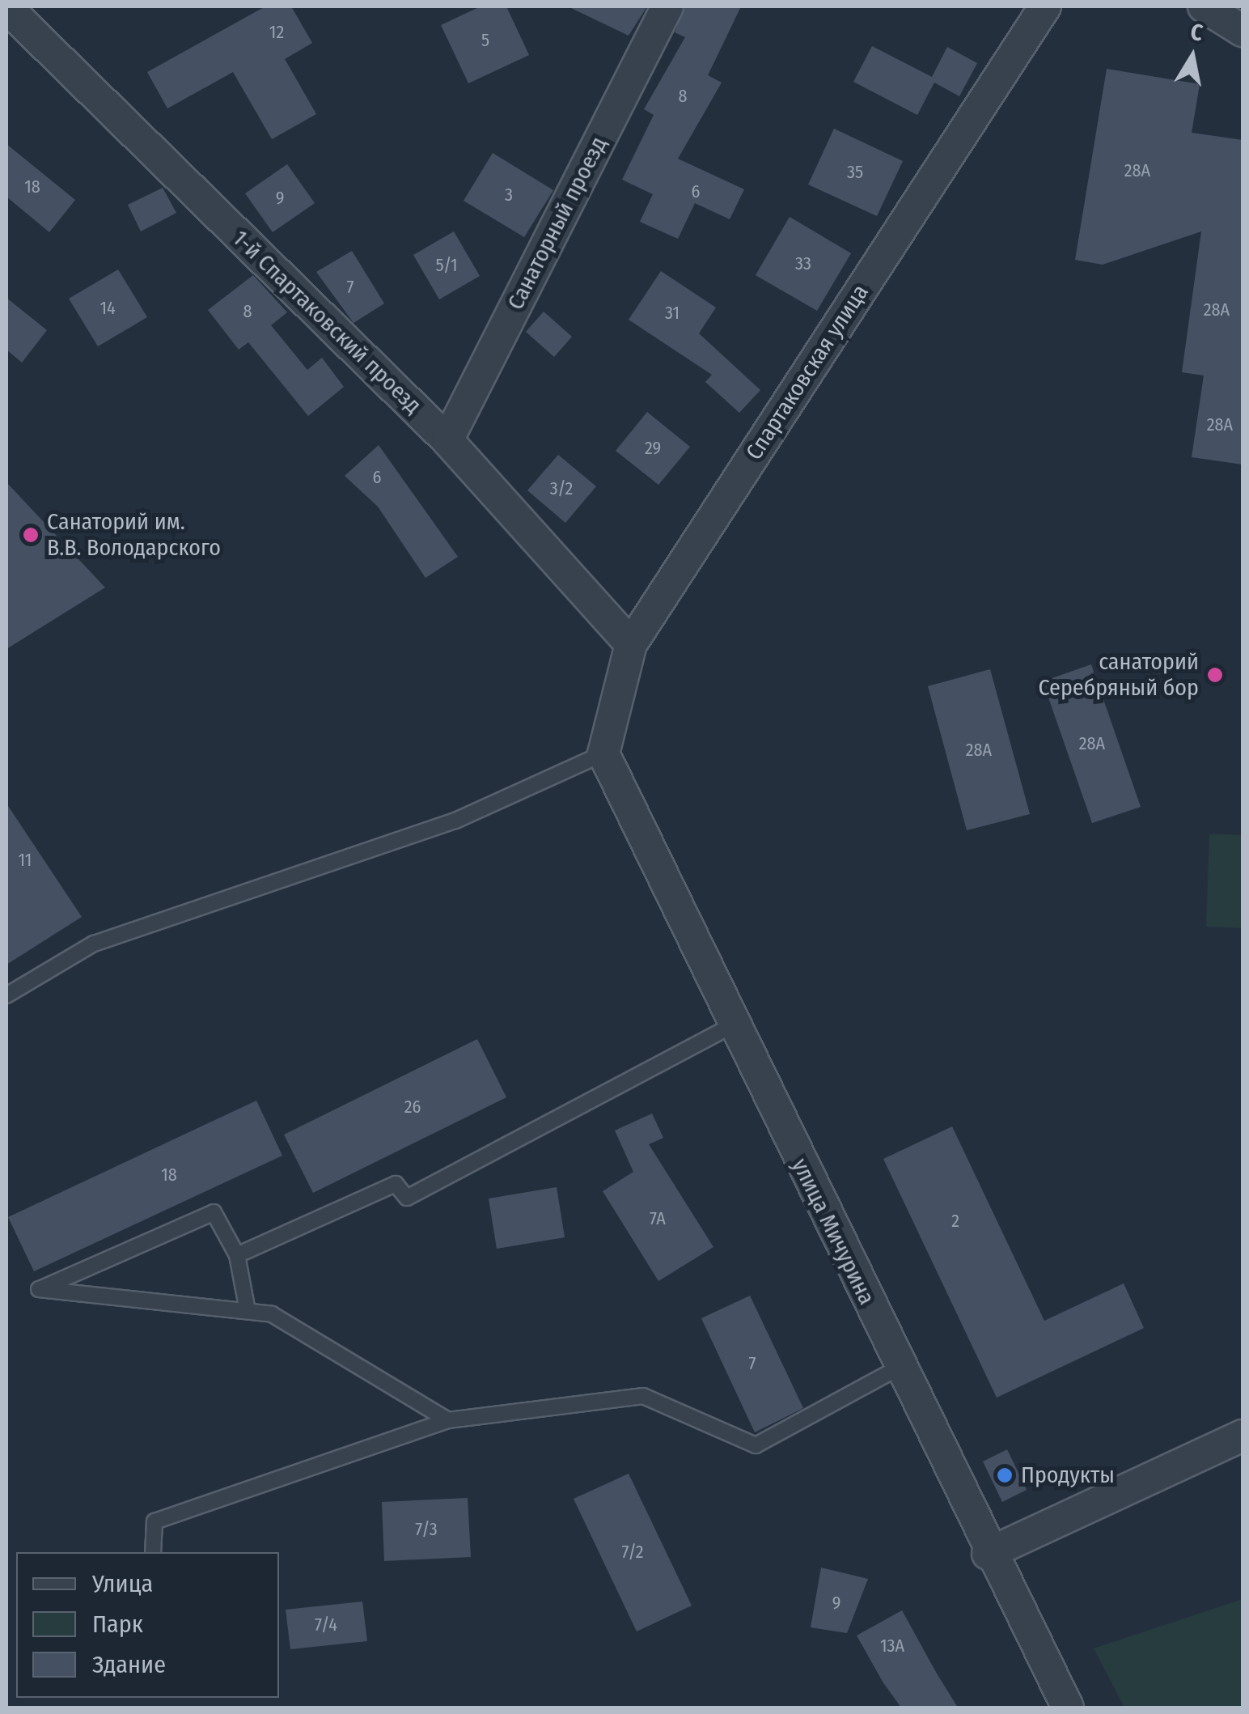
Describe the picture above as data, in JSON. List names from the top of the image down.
{
  "streets": {
    "street": [
      "Санаторный проезд",
      "1-й Спартаковский проезд",
      "Спартаковская улица",
      "улица Мичурина"
    ]
  },
  "crossings": [
    ["Санаторный проезд", "1-й Спартаковский проезд"],
    ["1-й Спартаковский проезд", "Спартаковская улица"],
    ["Спартаковская улица", "улица Мичурина"]
  ],
  "places": ["Санаторий им. В.В. Володарского", "санаторий Серебряный бор", "Продукты"],
  "house_numbers": [
    "12",
    "5",
    "8",
    "28А",
    "35",
    "18",
    "6",
    "3",
    "9",
    "33",
    "5/1",
    "7",
    "14",
    "28А",
    "8",
    "31",
    "28А",
    "29",
    "6",
    "3/2",
    "28А",
    "28А",
    "11",
    "26",
    "18",
    "7А",
    "2",
    "7",
    "7/3",
    "7/2",
    "9",
    "7/4",
    "13А"
  ],
  "legend": ["Улица", "Парк", "Здание"],
  "north": "top"
}
